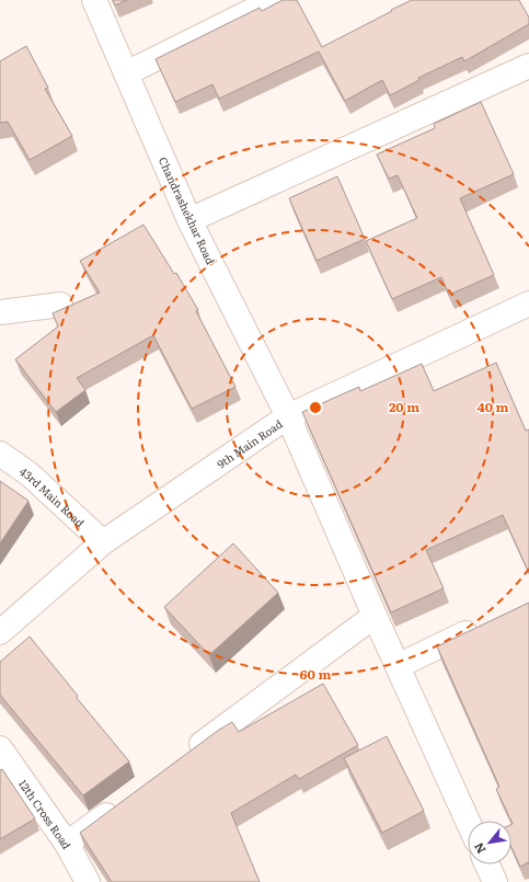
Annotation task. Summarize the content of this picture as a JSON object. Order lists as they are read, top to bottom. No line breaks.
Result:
{"streets":{"street":["Chandrashekhar Road","9th Main Road","43rd Main Road","12th Cross Road"]},"crossings":[["Chandrashekhar Road","9th Main Road"],["9th Main Road","43rd Main Road"]],"north":"bottom left","rings":["20 m","40 m","60 m"]}
